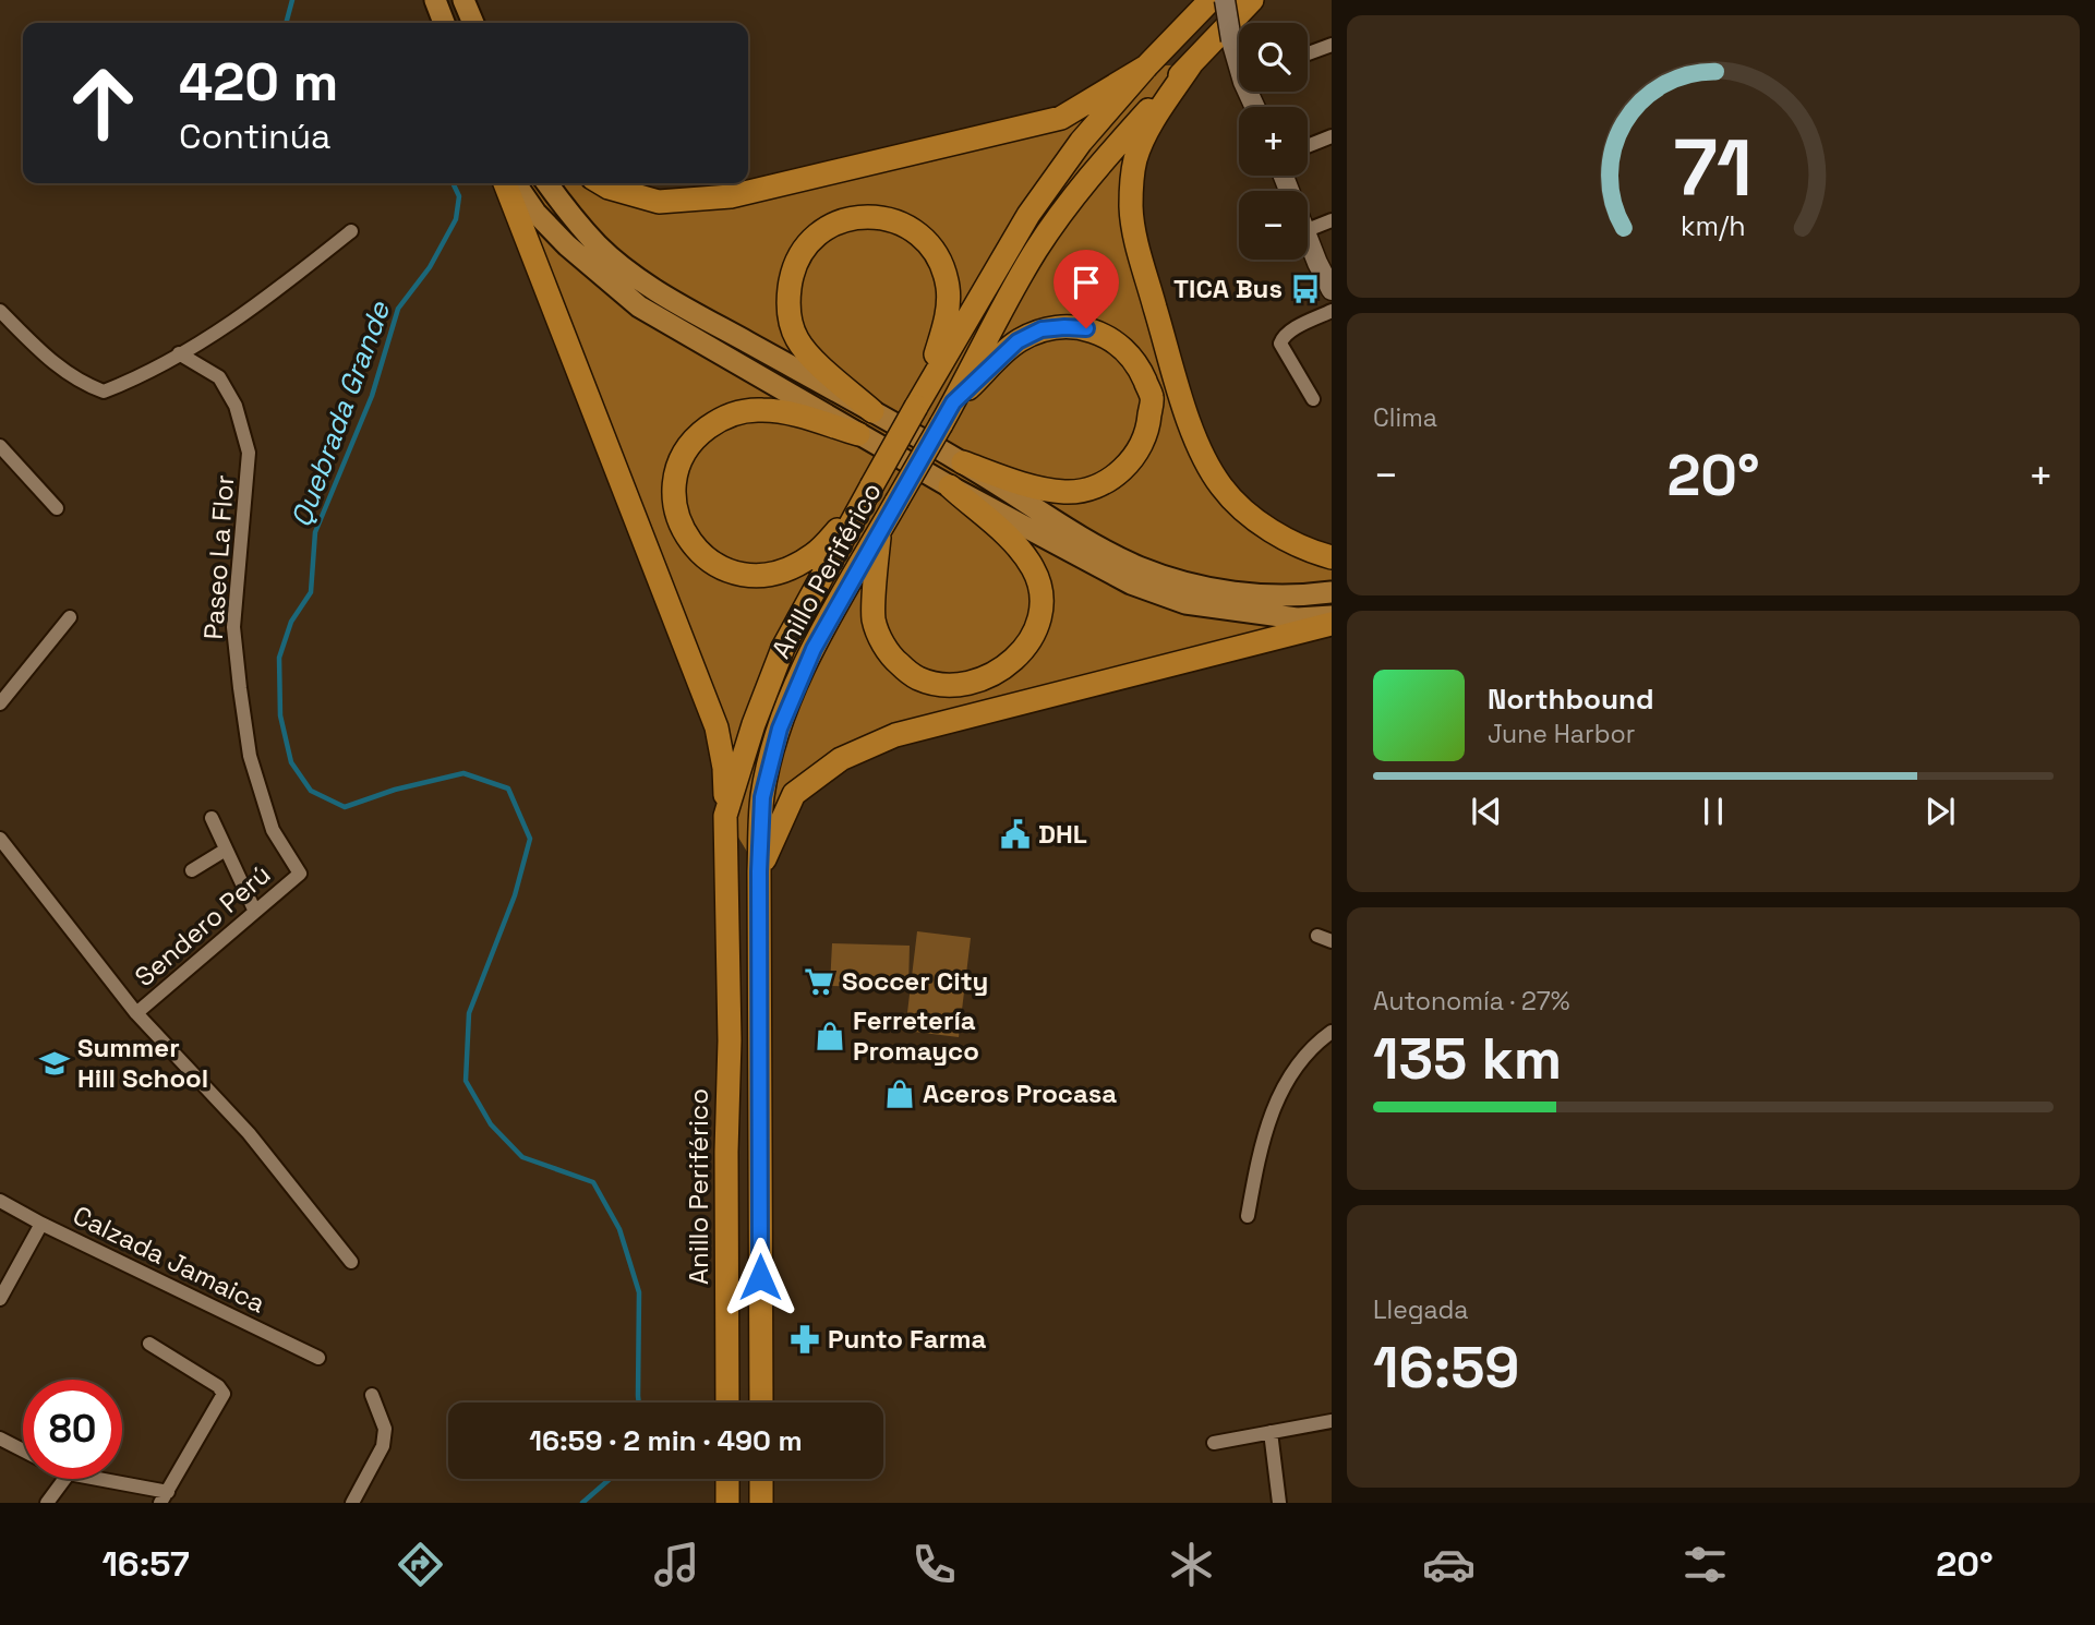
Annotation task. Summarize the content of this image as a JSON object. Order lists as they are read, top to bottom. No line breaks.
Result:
{"streets":{"highway":["Anillo Periférico"],"street":["Paseo La Flor","Sendero Perú","Calzada Jamaica"]},"crossings":[["Paseo La Flor","Sendero Perú"]],"water":["Quebrada Grande"],"places":{"bus stop":["TICA Bus"],"public building":["DHL"],"supermarket":["Soccer City"],"shop":["Ferretería Promayco","Aceros Procasa"],"school or university":["Summer Hill School"],"pharmacy":["Punto Farma"]},"page":{"map_buttons":["+","−"],"turn":["420 m","Continúa"],"tile":["Clima",["Autonomía · 27%","135 km"],["Llegada","16:59"]],"heat":["−","20°","+"],"song":["Northbound","June Harbor"],"limit":"80","trip":"16:59 · 2 min · 490 m","tabs":["16:57","20°"],"gauge":["71","km/h"]}}
